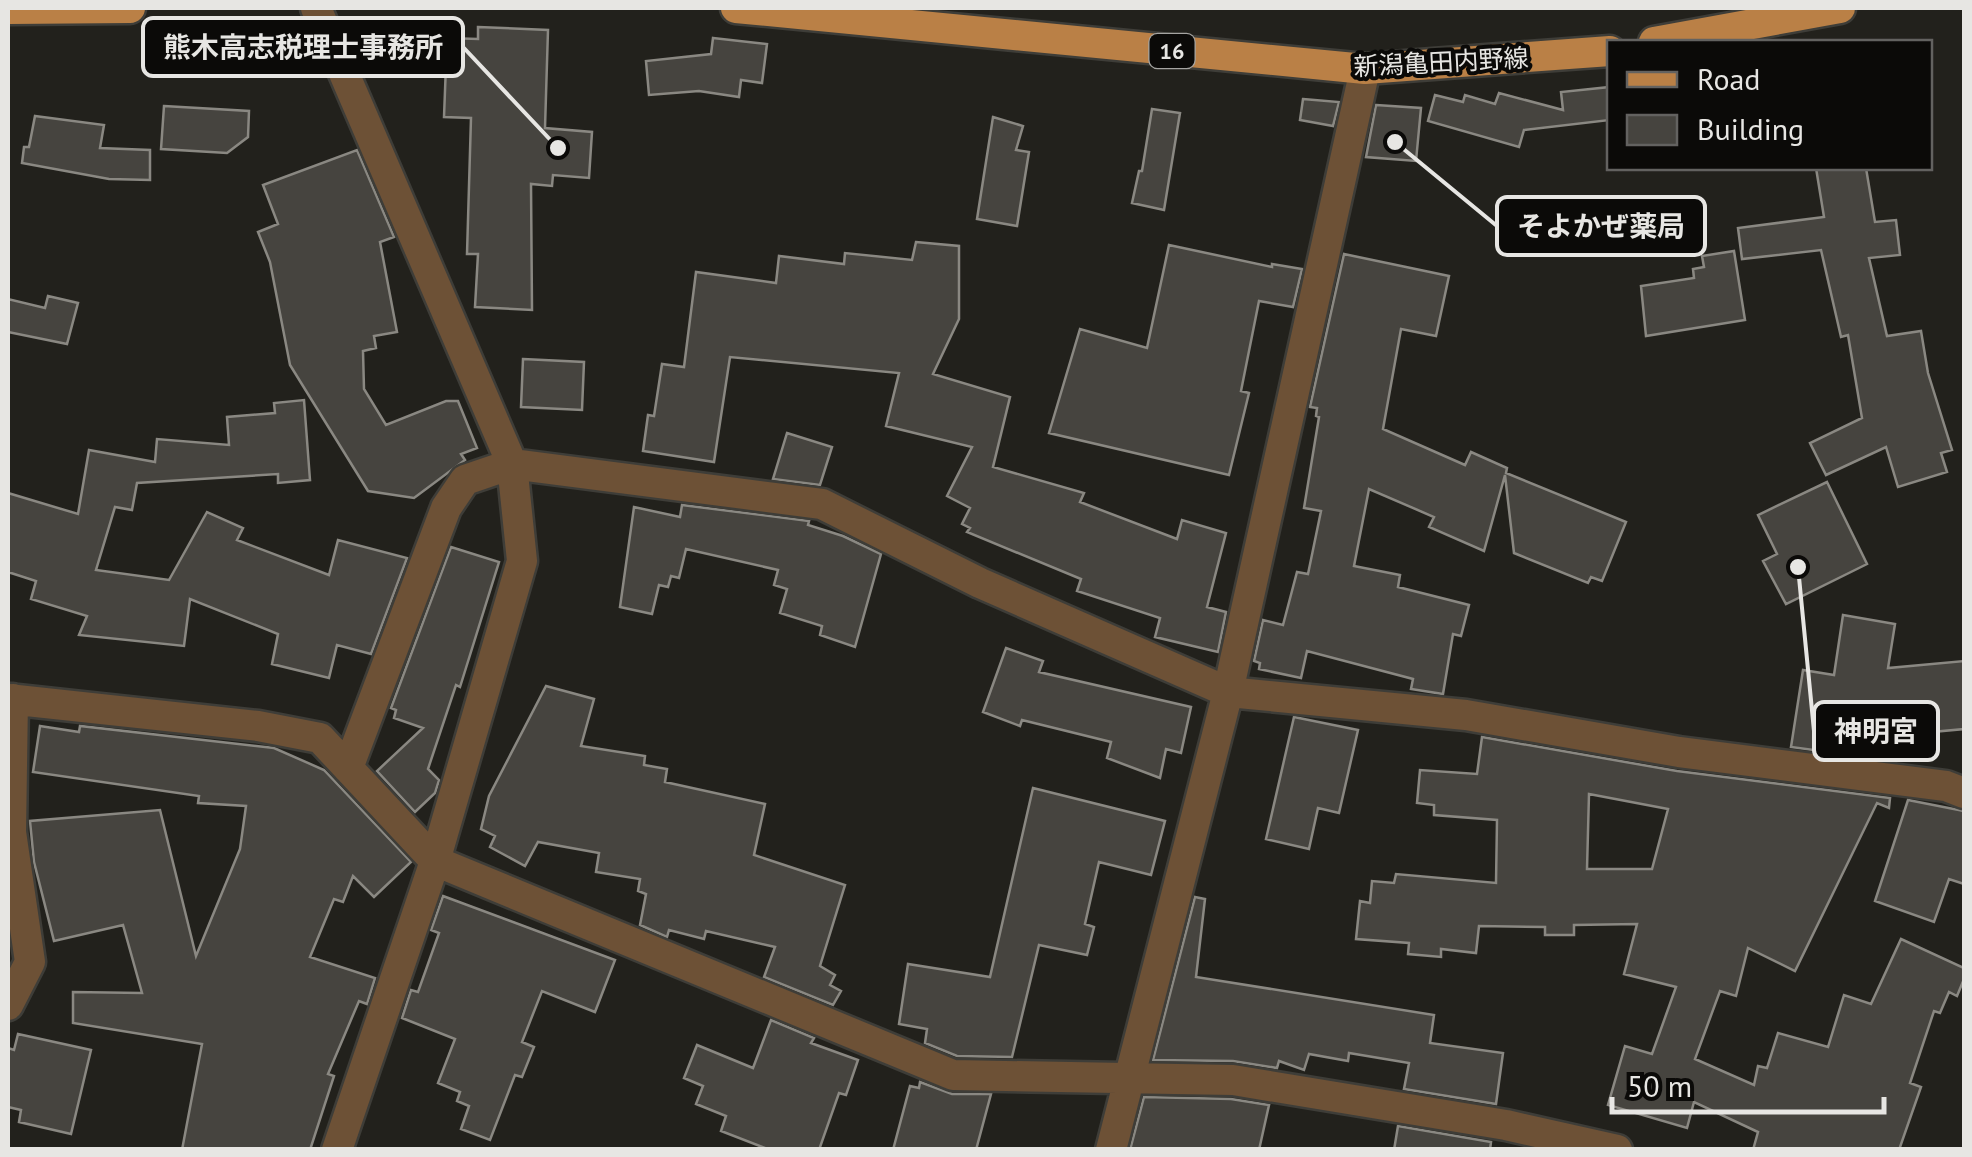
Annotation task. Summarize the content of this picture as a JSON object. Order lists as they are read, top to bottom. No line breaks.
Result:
{"streets":{"main road":["16","新潟亀田内野線"]},"places":["そよかぜ薬局","熊木高志税理士事務所","神明宮"],"legend":["Road","Building"],"scale_bar":"50 m"}
